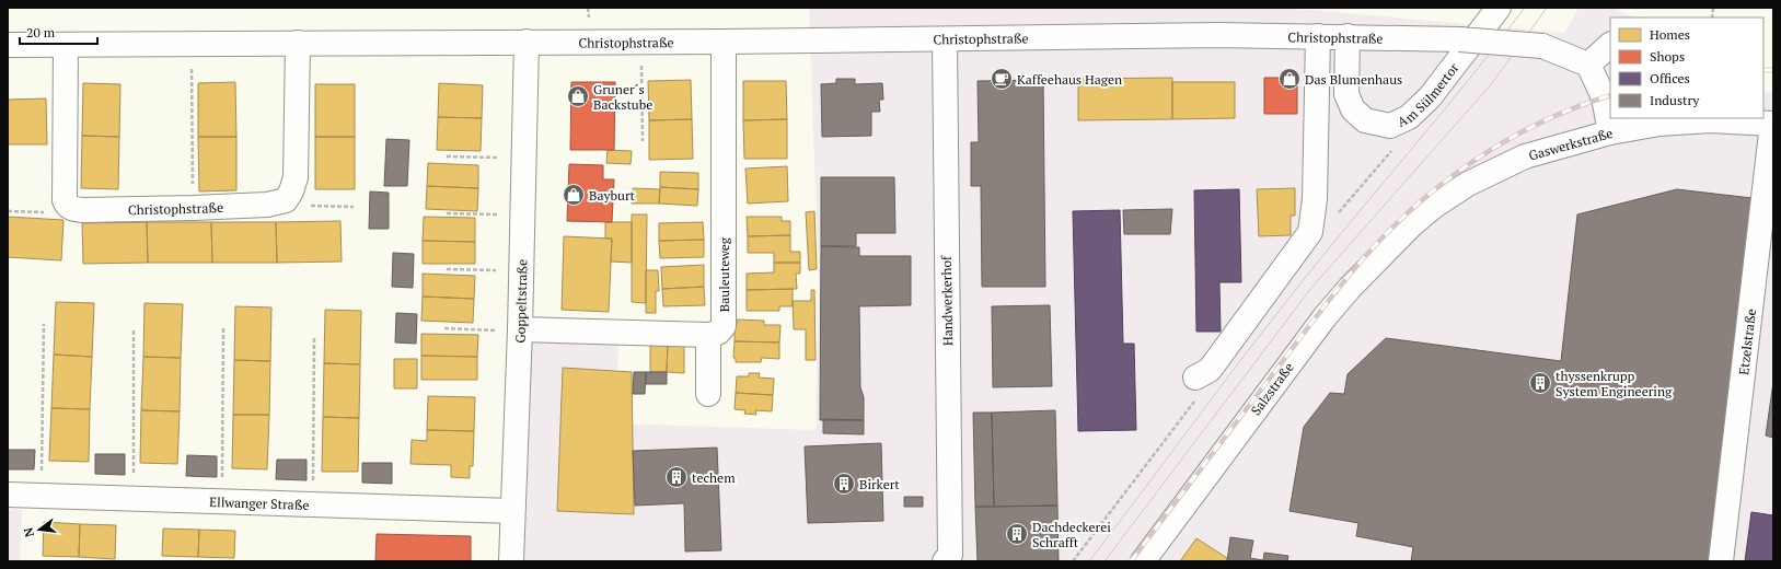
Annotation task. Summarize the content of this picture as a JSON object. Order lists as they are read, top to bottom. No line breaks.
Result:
{"streets":{"street":["Christophstraße","Am Sülmertor","Gaswerkstraße","Bauleuteweg","Goppeltstraße","Handwerkerhof","Etzelstraße","Salzstraße","Ellwanger Straße"]},"crossings":[["Christophstraße","Am Sülmertor"],["Christophstraße","Bauleuteweg"],["Christophstraße","Goppeltstraße"],["Christophstraße","Handwerkerhof"],["Gaswerkstraße","Etzelstraße"],["Gaswerkstraße","Salzstraße"],["Goppeltstraße","Ellwanger Straße"]],"places":{"cafe":["Kaffeehaus Hagen"],"shop":["Das Blumenhaus","Gruner´s Backstube","Bayburt"],"building":["thyssenkrupp System Engineering","techem","Birkert","Dachdeckerei Schrafft"]},"legend":["Homes","Shops","Offices","Industry"],"scale_bar":"20 m","north":"left"}
